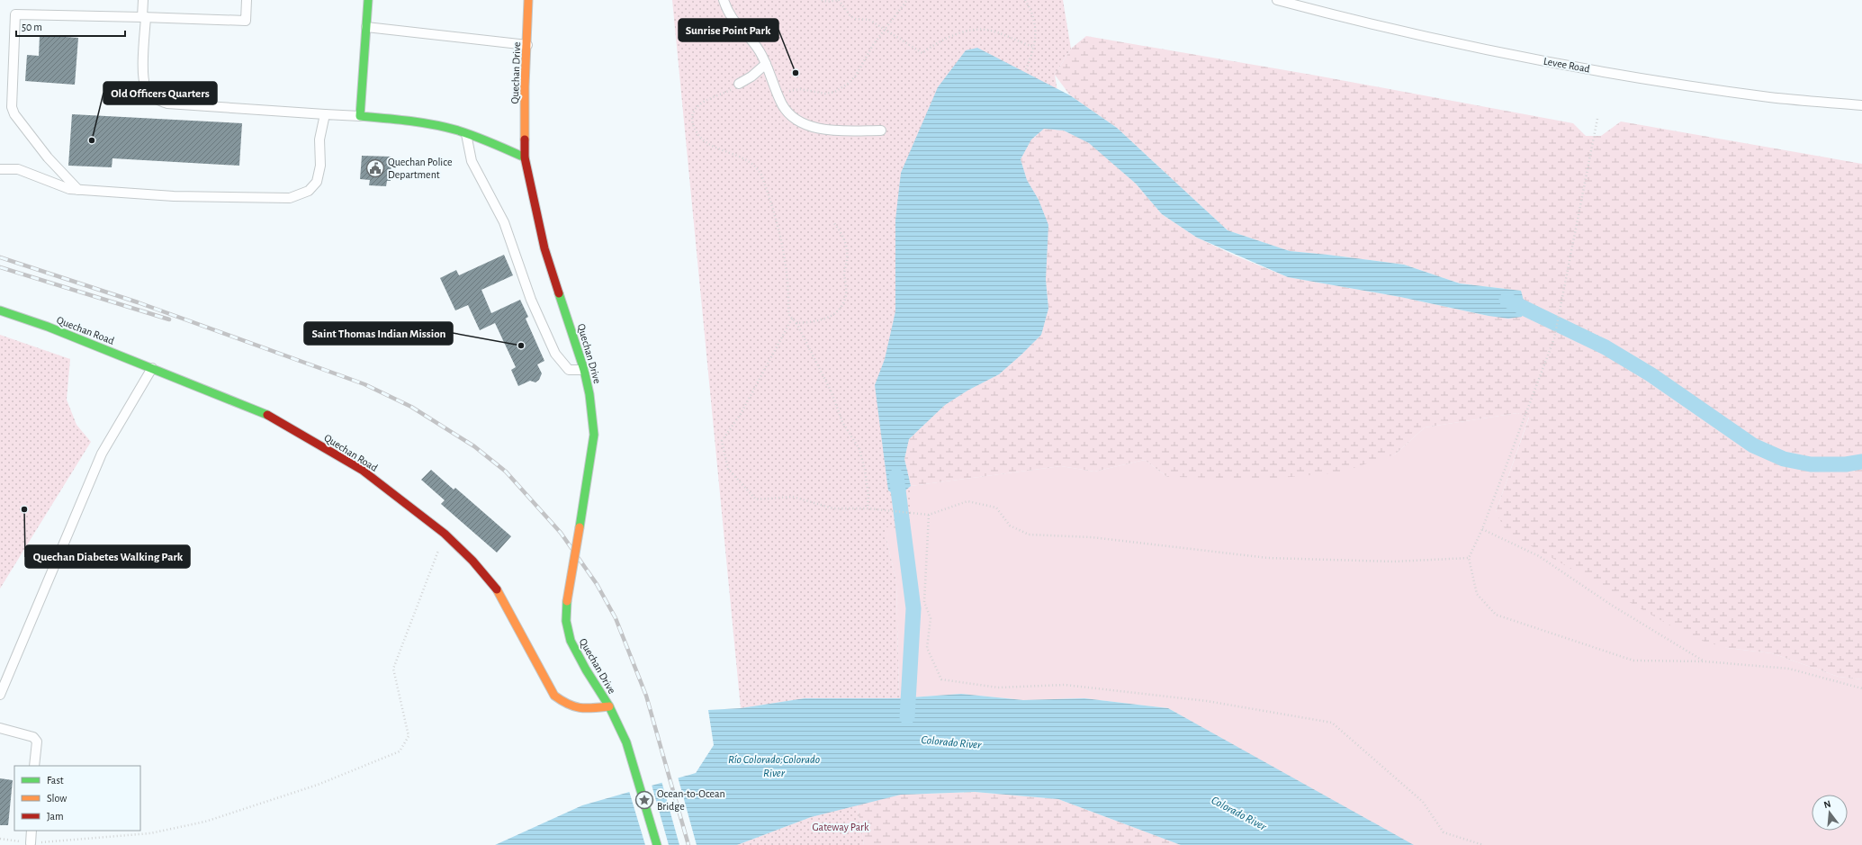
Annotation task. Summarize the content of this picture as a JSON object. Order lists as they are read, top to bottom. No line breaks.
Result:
{"streets":{"street":["Quechan Drive","Quechan Road"],"lane":["Levee Road"]},"crossings":[["Quechan Drive","Quechan Road"]],"water":["Colorado River","Río Colorado;Colorado River"],"parks":["Gateway Park"],"places":{"other":["Sunrise Point Park","Old Officers Quarters","Saint Thomas Indian Mission","Quechan Diabetes Walking Park"],"public building":["Quechan Police Department"],"place":["Ocean-to-Ocean Bridge"]},"legend":["Fast","Slow","Jam"],"scale_bar":"50 m","north":"top"}
